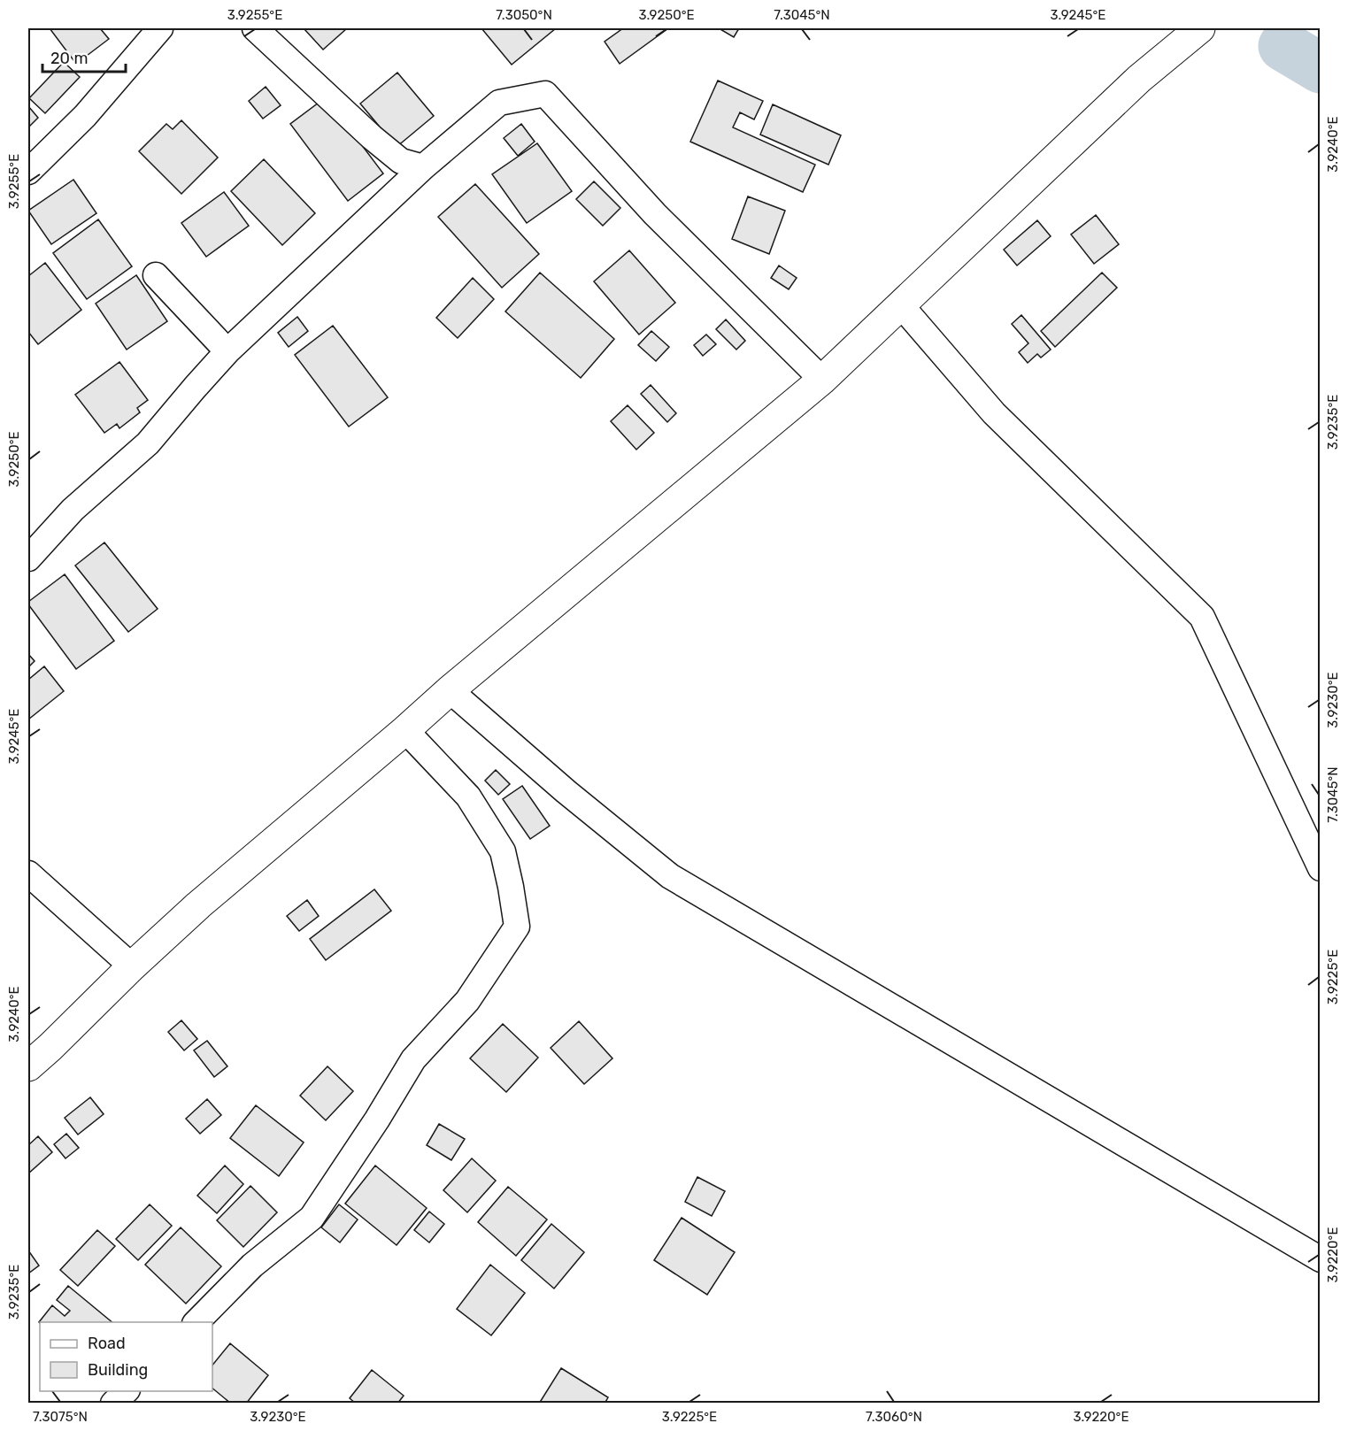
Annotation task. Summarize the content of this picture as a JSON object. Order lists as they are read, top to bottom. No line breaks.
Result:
{"legend":["Road","Building"],"scale_bar":"20 m","coordinates":["3.9255°E","7.3050°N","3.9250°E","7.3045°N","3.9245°E","3.9240°E","3.9235°E","3.9230°E","3.9225°E","3.9220°E","7.3075°N","7.3060°N"]}
